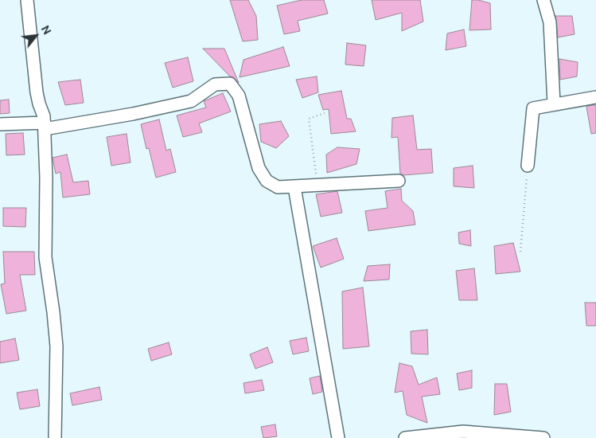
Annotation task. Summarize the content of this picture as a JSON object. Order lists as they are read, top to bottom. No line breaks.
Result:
{"north":"top right"}
